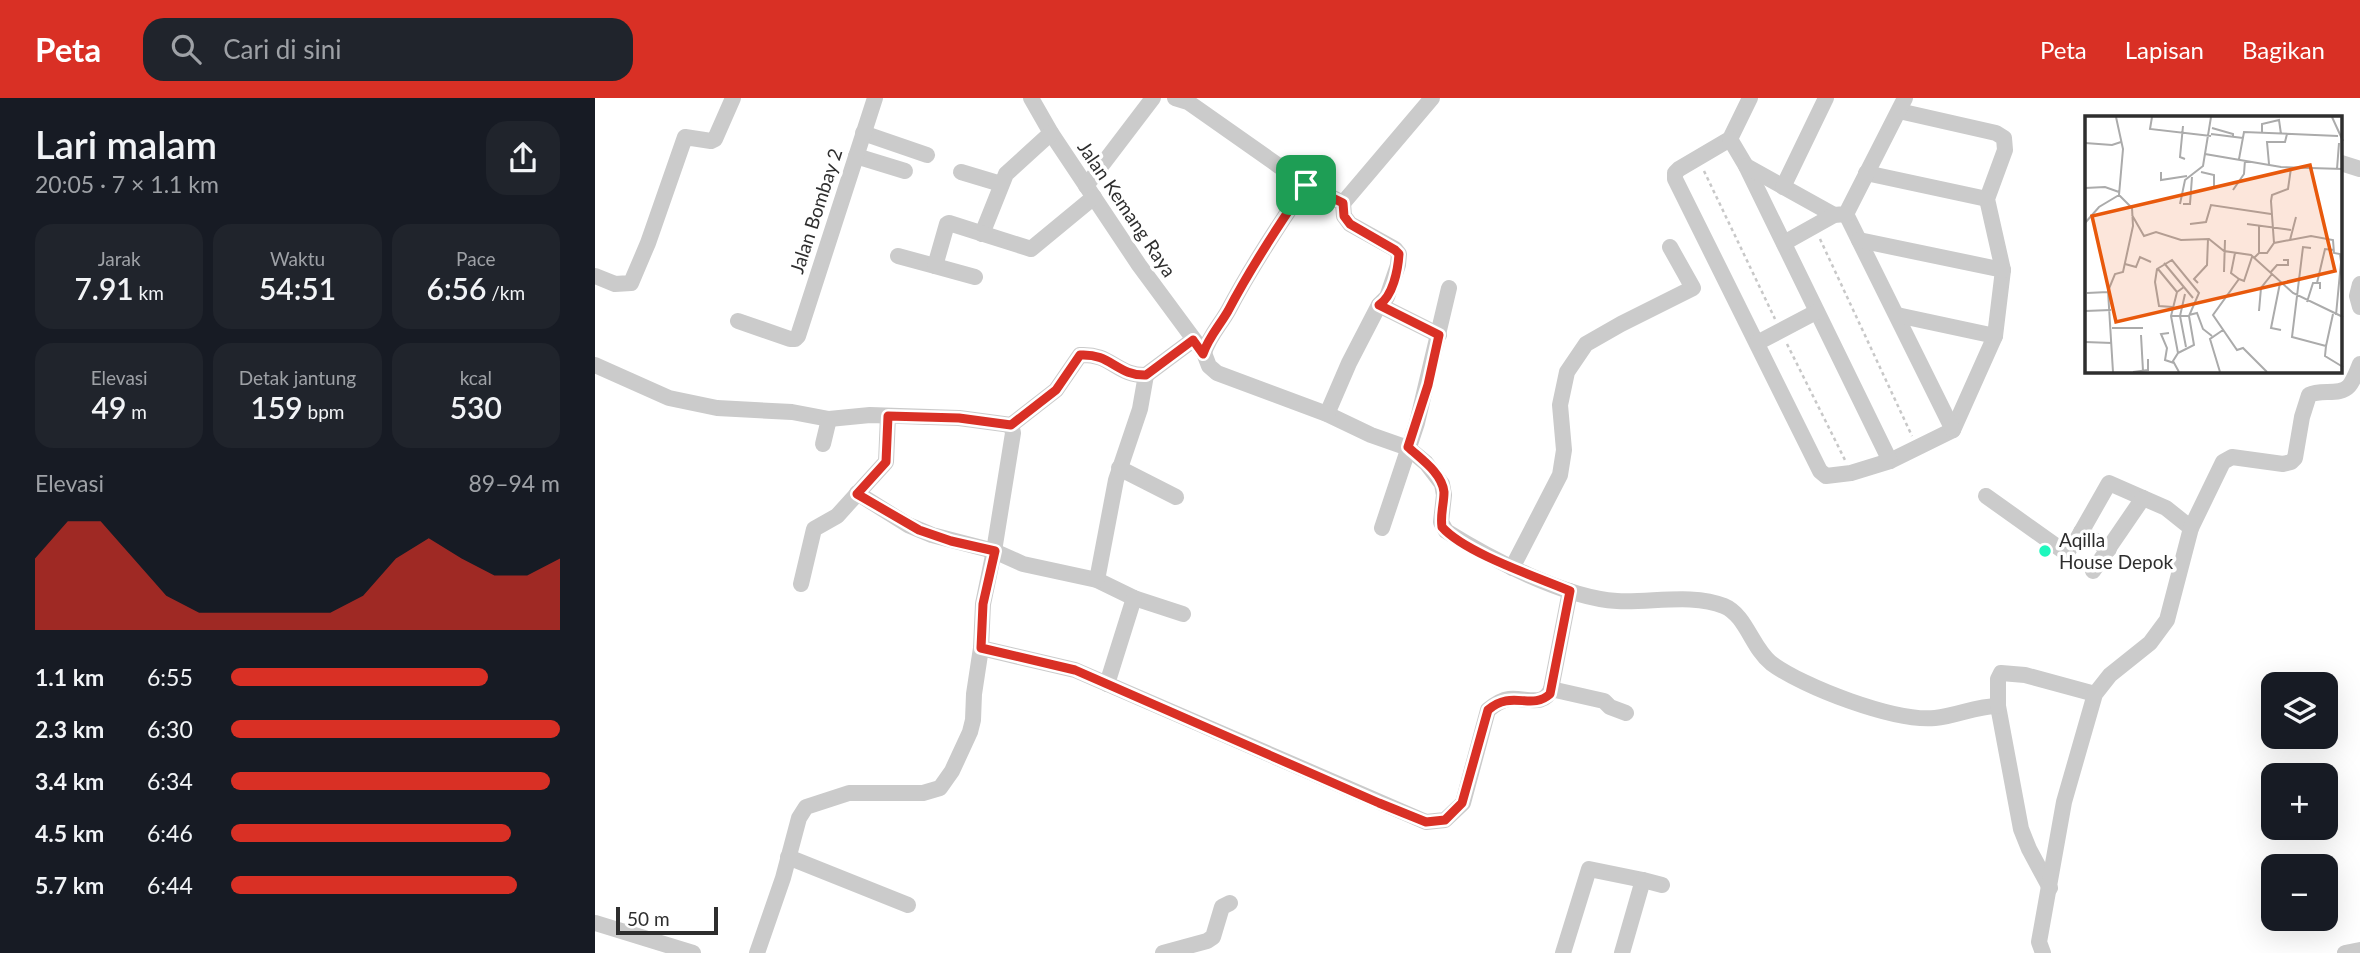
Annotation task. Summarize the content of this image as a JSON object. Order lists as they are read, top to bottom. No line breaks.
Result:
{"streets":{"street":["Jalan Kemang Raya","Jalan Bombay 2"]},"places":["Aqilla House Depok"],"scale_bar":"50 m","page":{"header":"Peta","search":"Cari di sini","nav":["Peta","Lapisan","Bagikan"],"heading":["Lari malam","20:05 · 7 × 1.1 km"],"stats":[["Jarak","7.91 km"],["Waktu","54:51"],["Pace","6:56 /km"],["Elevasi","49 m"],["Detak jantung","159 bpm"],["kcal","530"]],"chart":["Elevasi","89–94 m"],"list":[{"name":"1.1 km","note":"6:55"},{"name":"2.3 km","note":"6:30"},{"name":"3.4 km","note":"6:34"},{"name":"4.5 km","note":"6:46"},{"name":"5.7 km","note":"6:44"}],"map_buttons":["+","−"],"scale":"50 m"}}
